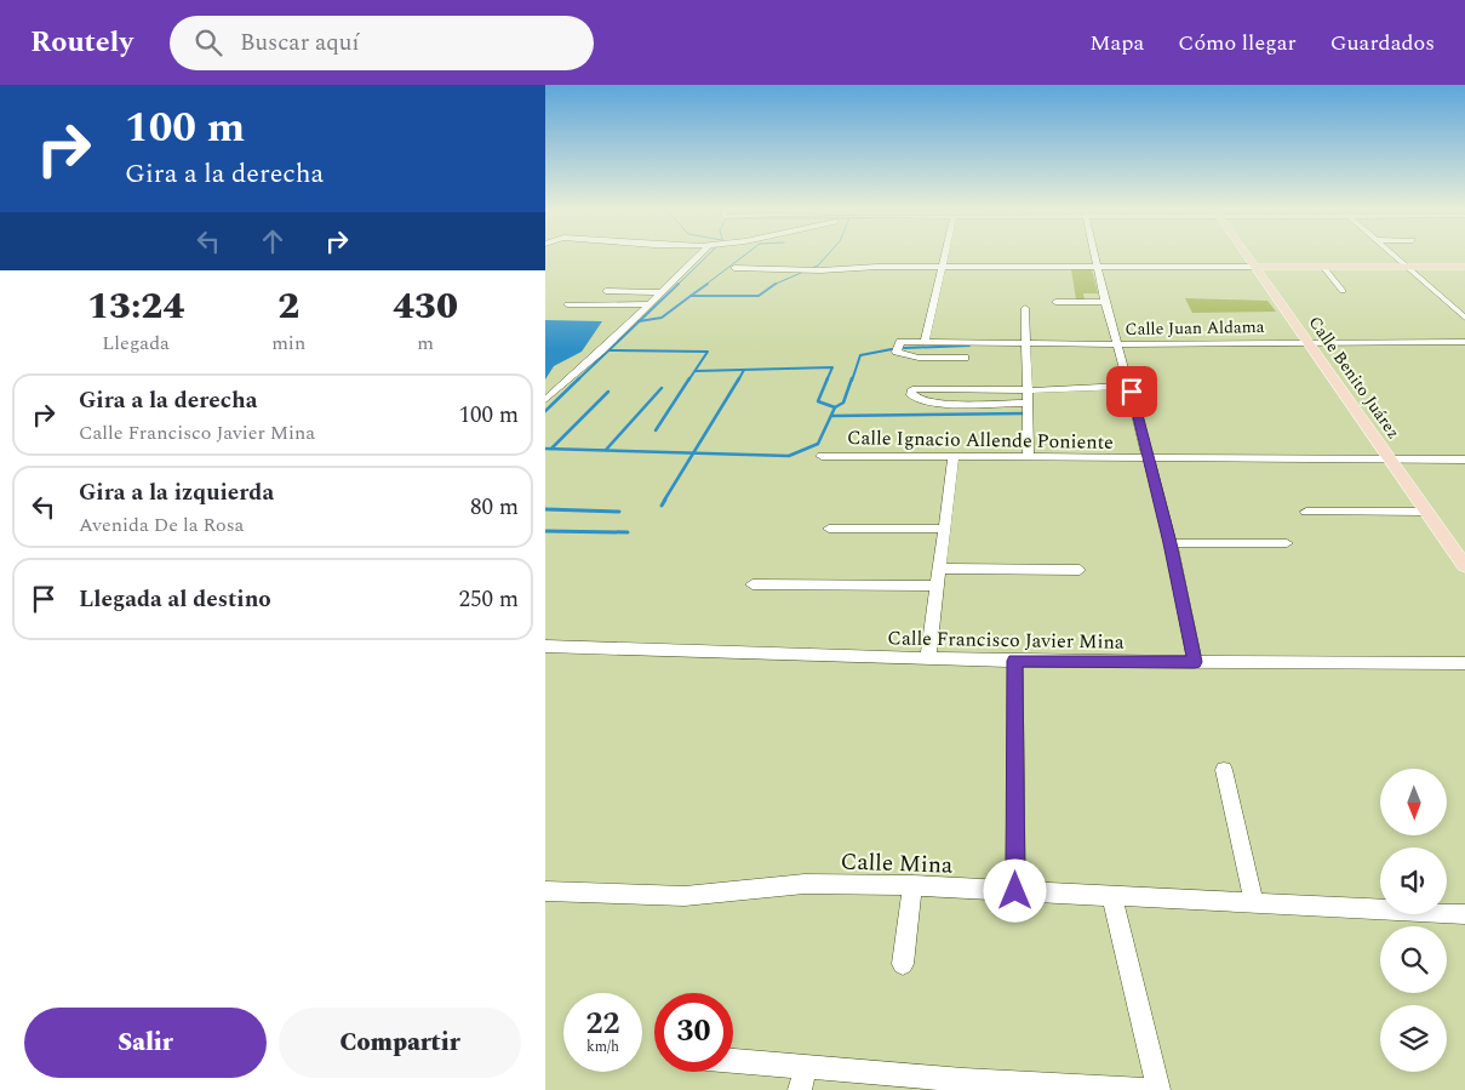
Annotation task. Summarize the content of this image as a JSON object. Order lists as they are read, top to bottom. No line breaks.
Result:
{"streets":{"main road":["Calle Benito Juárez"],"street":["Calle Juan Aldama","Calle Ignacio Allende Poniente","Calle Francisco Javier Mina","Calle Mina"]},"crossings":[["Calle Juan Aldama","Calle Benito Juárez"],["Calle Benito Juárez","Calle Ignacio Allende Poniente"]],"north":"bottom","page":{"header":"Routely","search":"Buscar aquí","nav":["Mapa","Cómo llegar","Guardados"],"turn":["100 m","Gira a la derecha"],"eta":["13:24","Llegada","2","min","430","m"],"list":[{"name":"Gira a la derecha","note":"Calle Francisco Javier Mina","value":"100 m"},{"name":"Gira a la izquierda","note":"Avenida De la Rosa","value":"80 m"},{"name":"Llegada al destino","value":"250 m"}],"speed":"22 km/h","limit":"30","buttons":["Salir","Compartir"]}}
